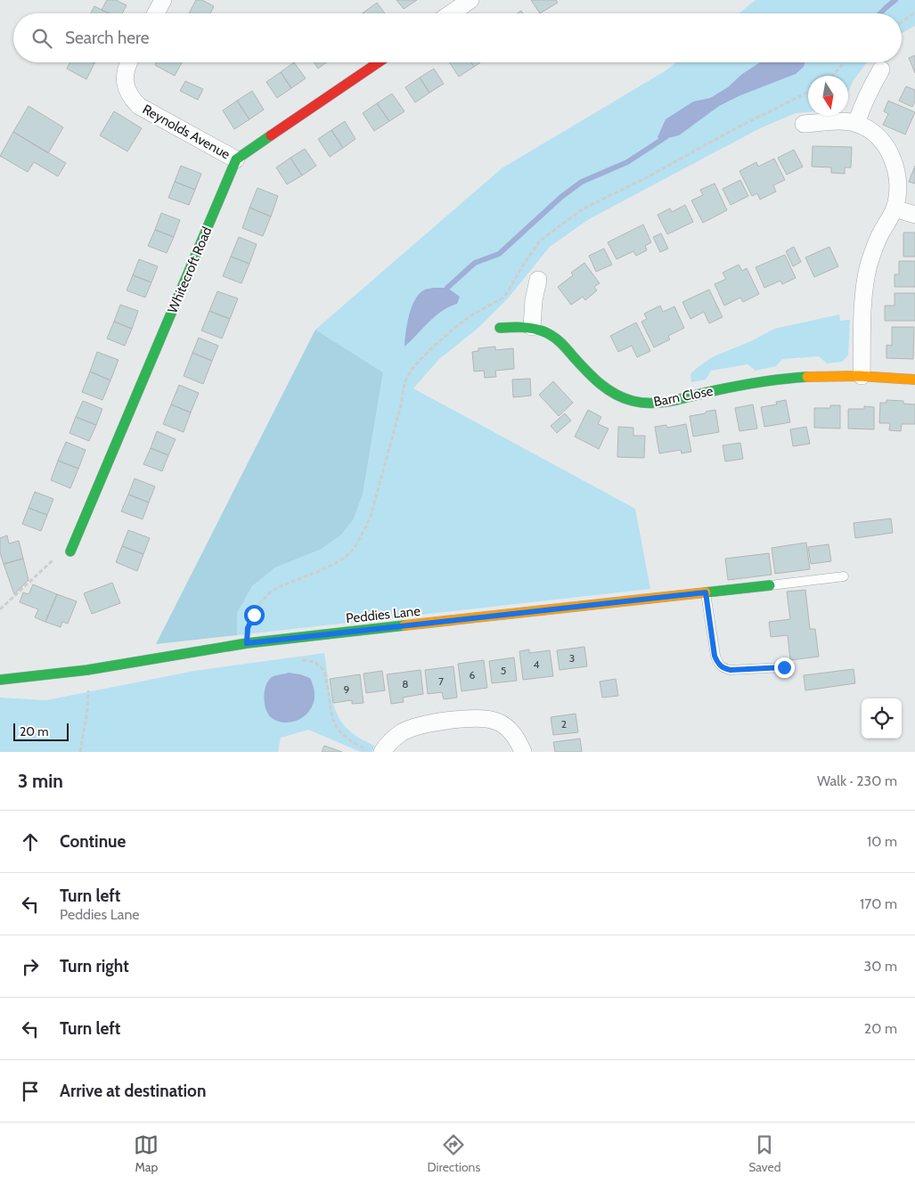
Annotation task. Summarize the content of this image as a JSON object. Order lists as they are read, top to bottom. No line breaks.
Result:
{"streets":{"street":["Reynolds Avenue","Whitecroft Road","Barn Close","Peddies Lane"]},"crossings":[["Reynolds Avenue","Whitecroft Road"]],"house_numbers":["3","4","5","6","7","8","9","2"],"scale_bar":"20 m","north":"bottom","page":{"search":"Search here","scale":"20 m","heading":["3 min","Walk · 230 m"],"list":[["Continue","10 m"],["Turn left","Peddies Lane","170 m"],["Turn right","30 m"],["Turn left","20 m"],"Arrive at destination"],"nav":["Map","Directions","Saved"]}}
